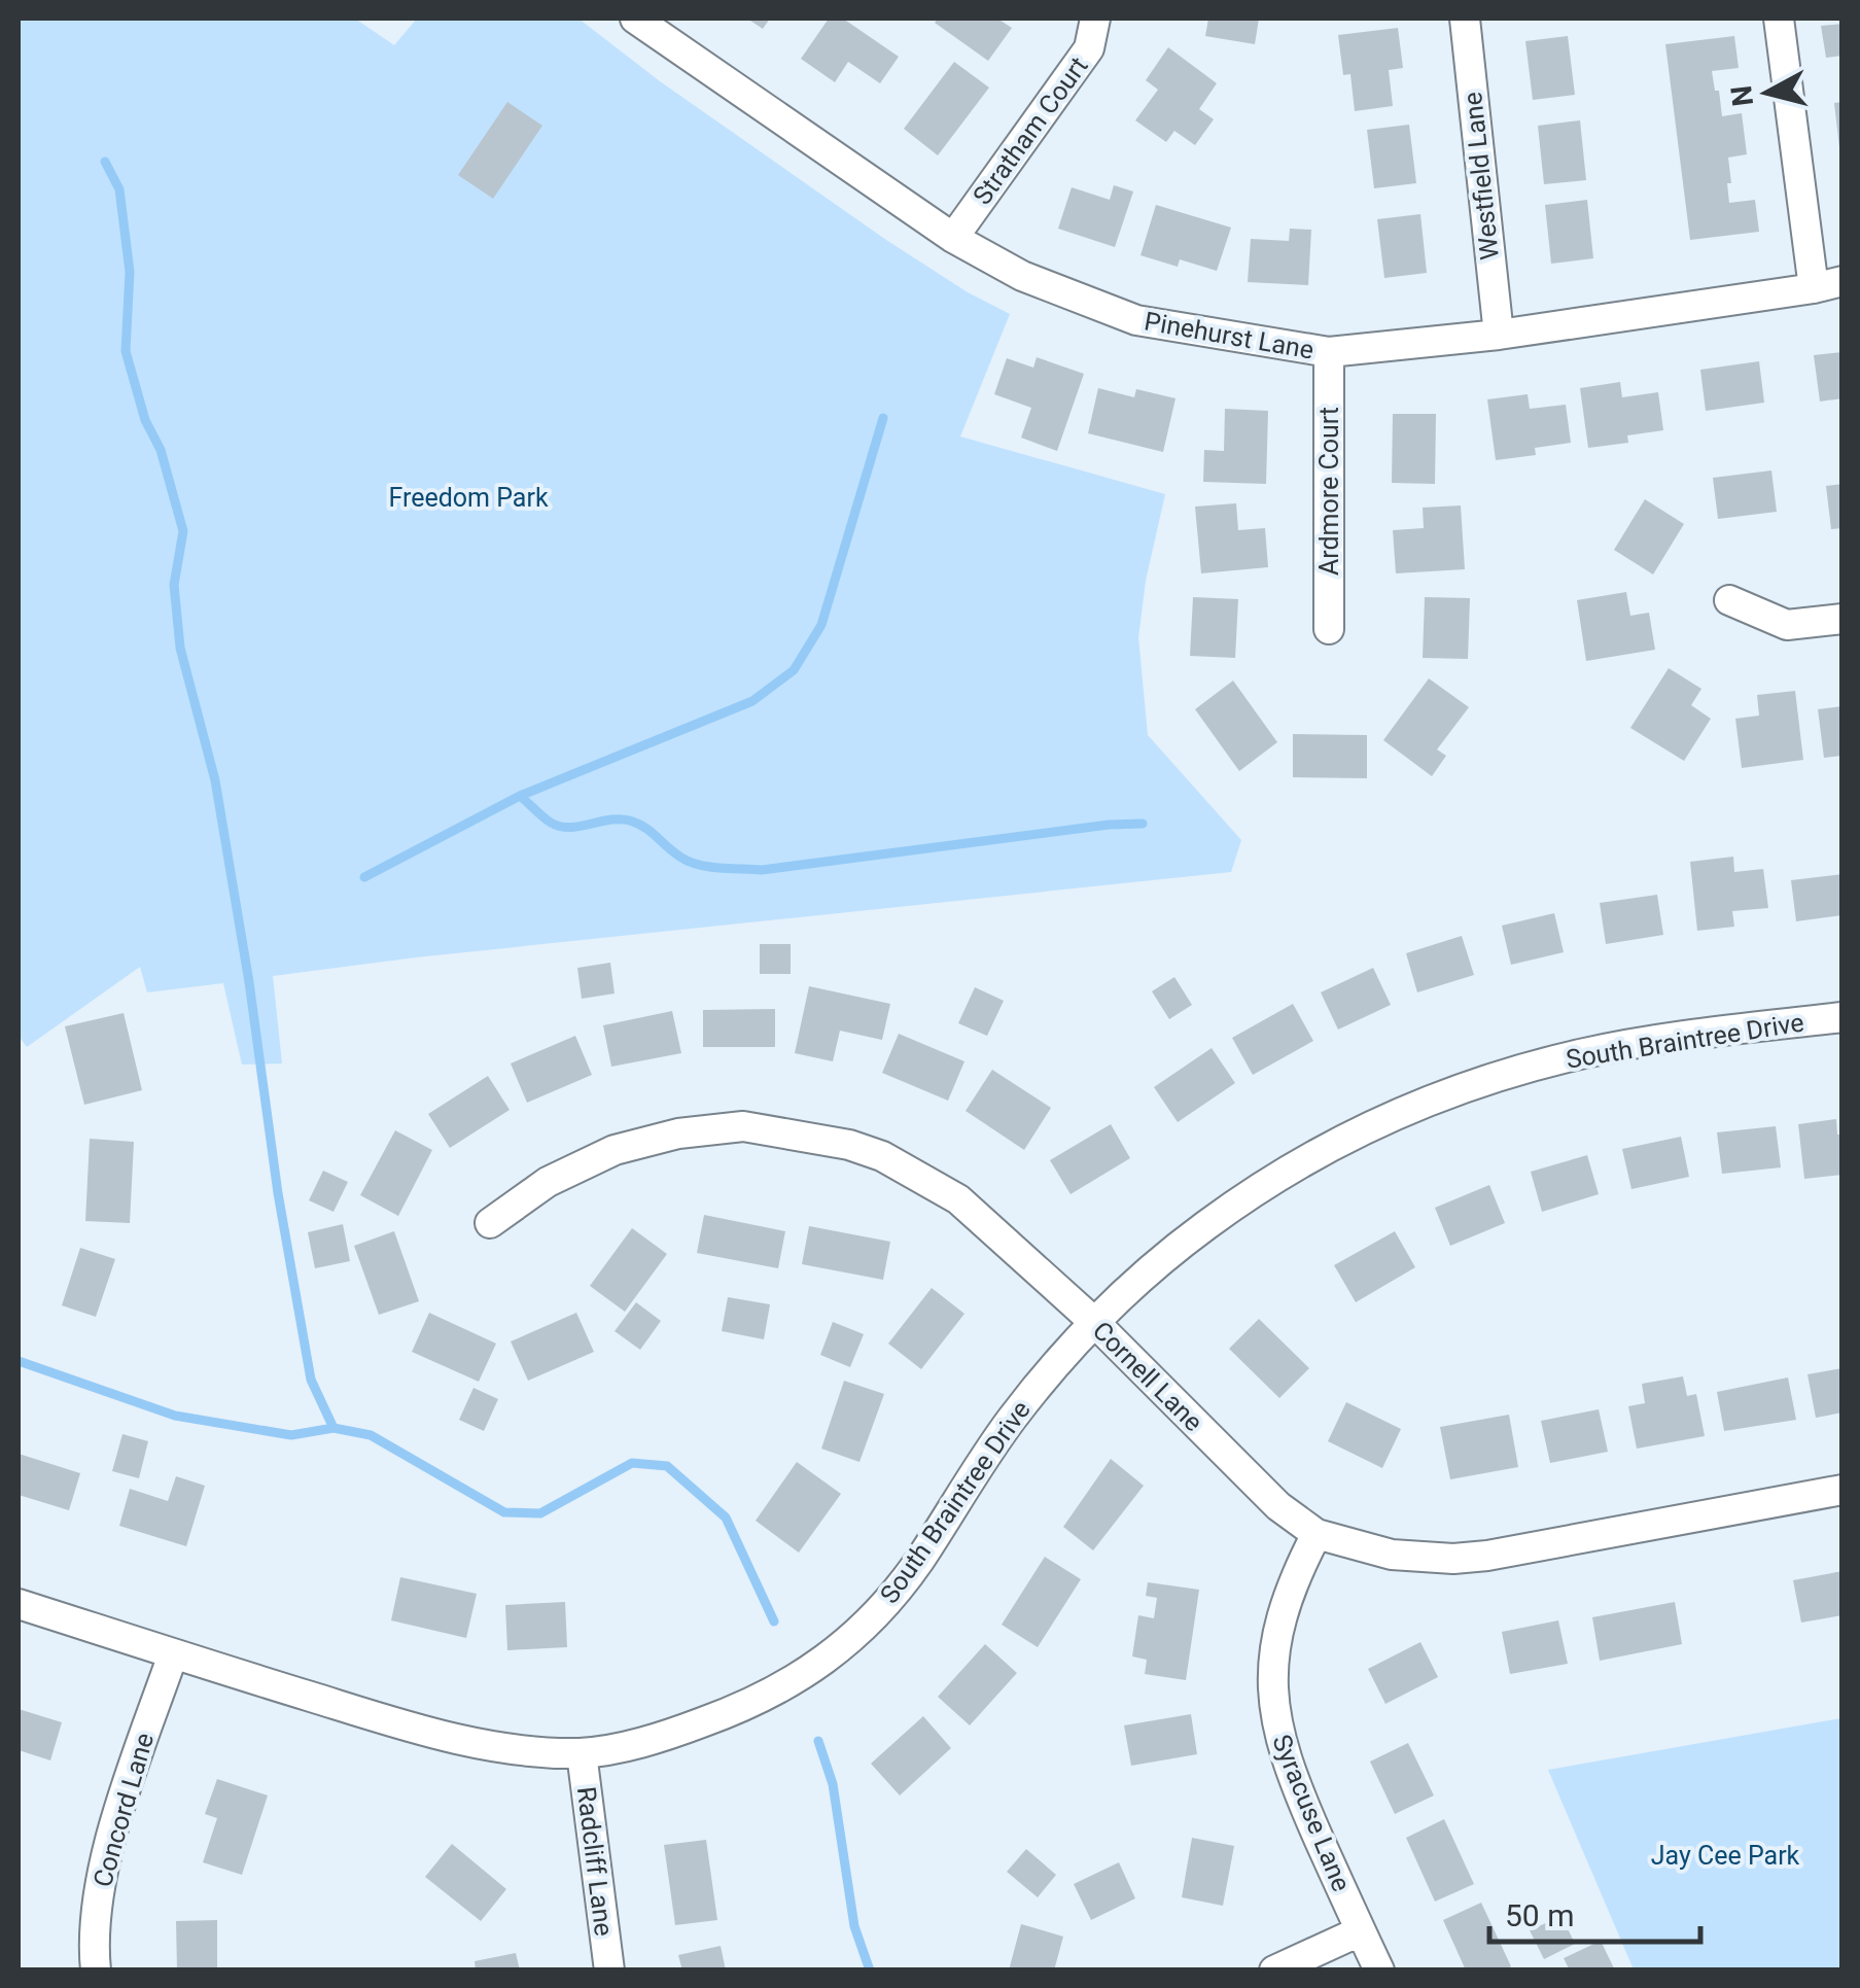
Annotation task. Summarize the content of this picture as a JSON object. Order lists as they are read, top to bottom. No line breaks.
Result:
{"streets":{"street":["Stratham Court","Westfield Lane","Pinehurst Lane","Ardmore Court","South Braintree Drive","Cornell Lane","Concord Lane","Syracuse Lane","Radcliff Lane"]},"crossings":[["Stratham Court","Pinehurst Lane"],["Westfield Lane","Pinehurst Lane"],["Pinehurst Lane","Ardmore Court"],["South Braintree Drive","Cornell Lane"],["South Braintree Drive","Concord Lane"],["South Braintree Drive","Radcliff Lane"],["Cornell Lane","Syracuse Lane"]],"parks":["Freedom Park","Jay Cee Park"],"scale_bar":"50 m","north":"left"}
